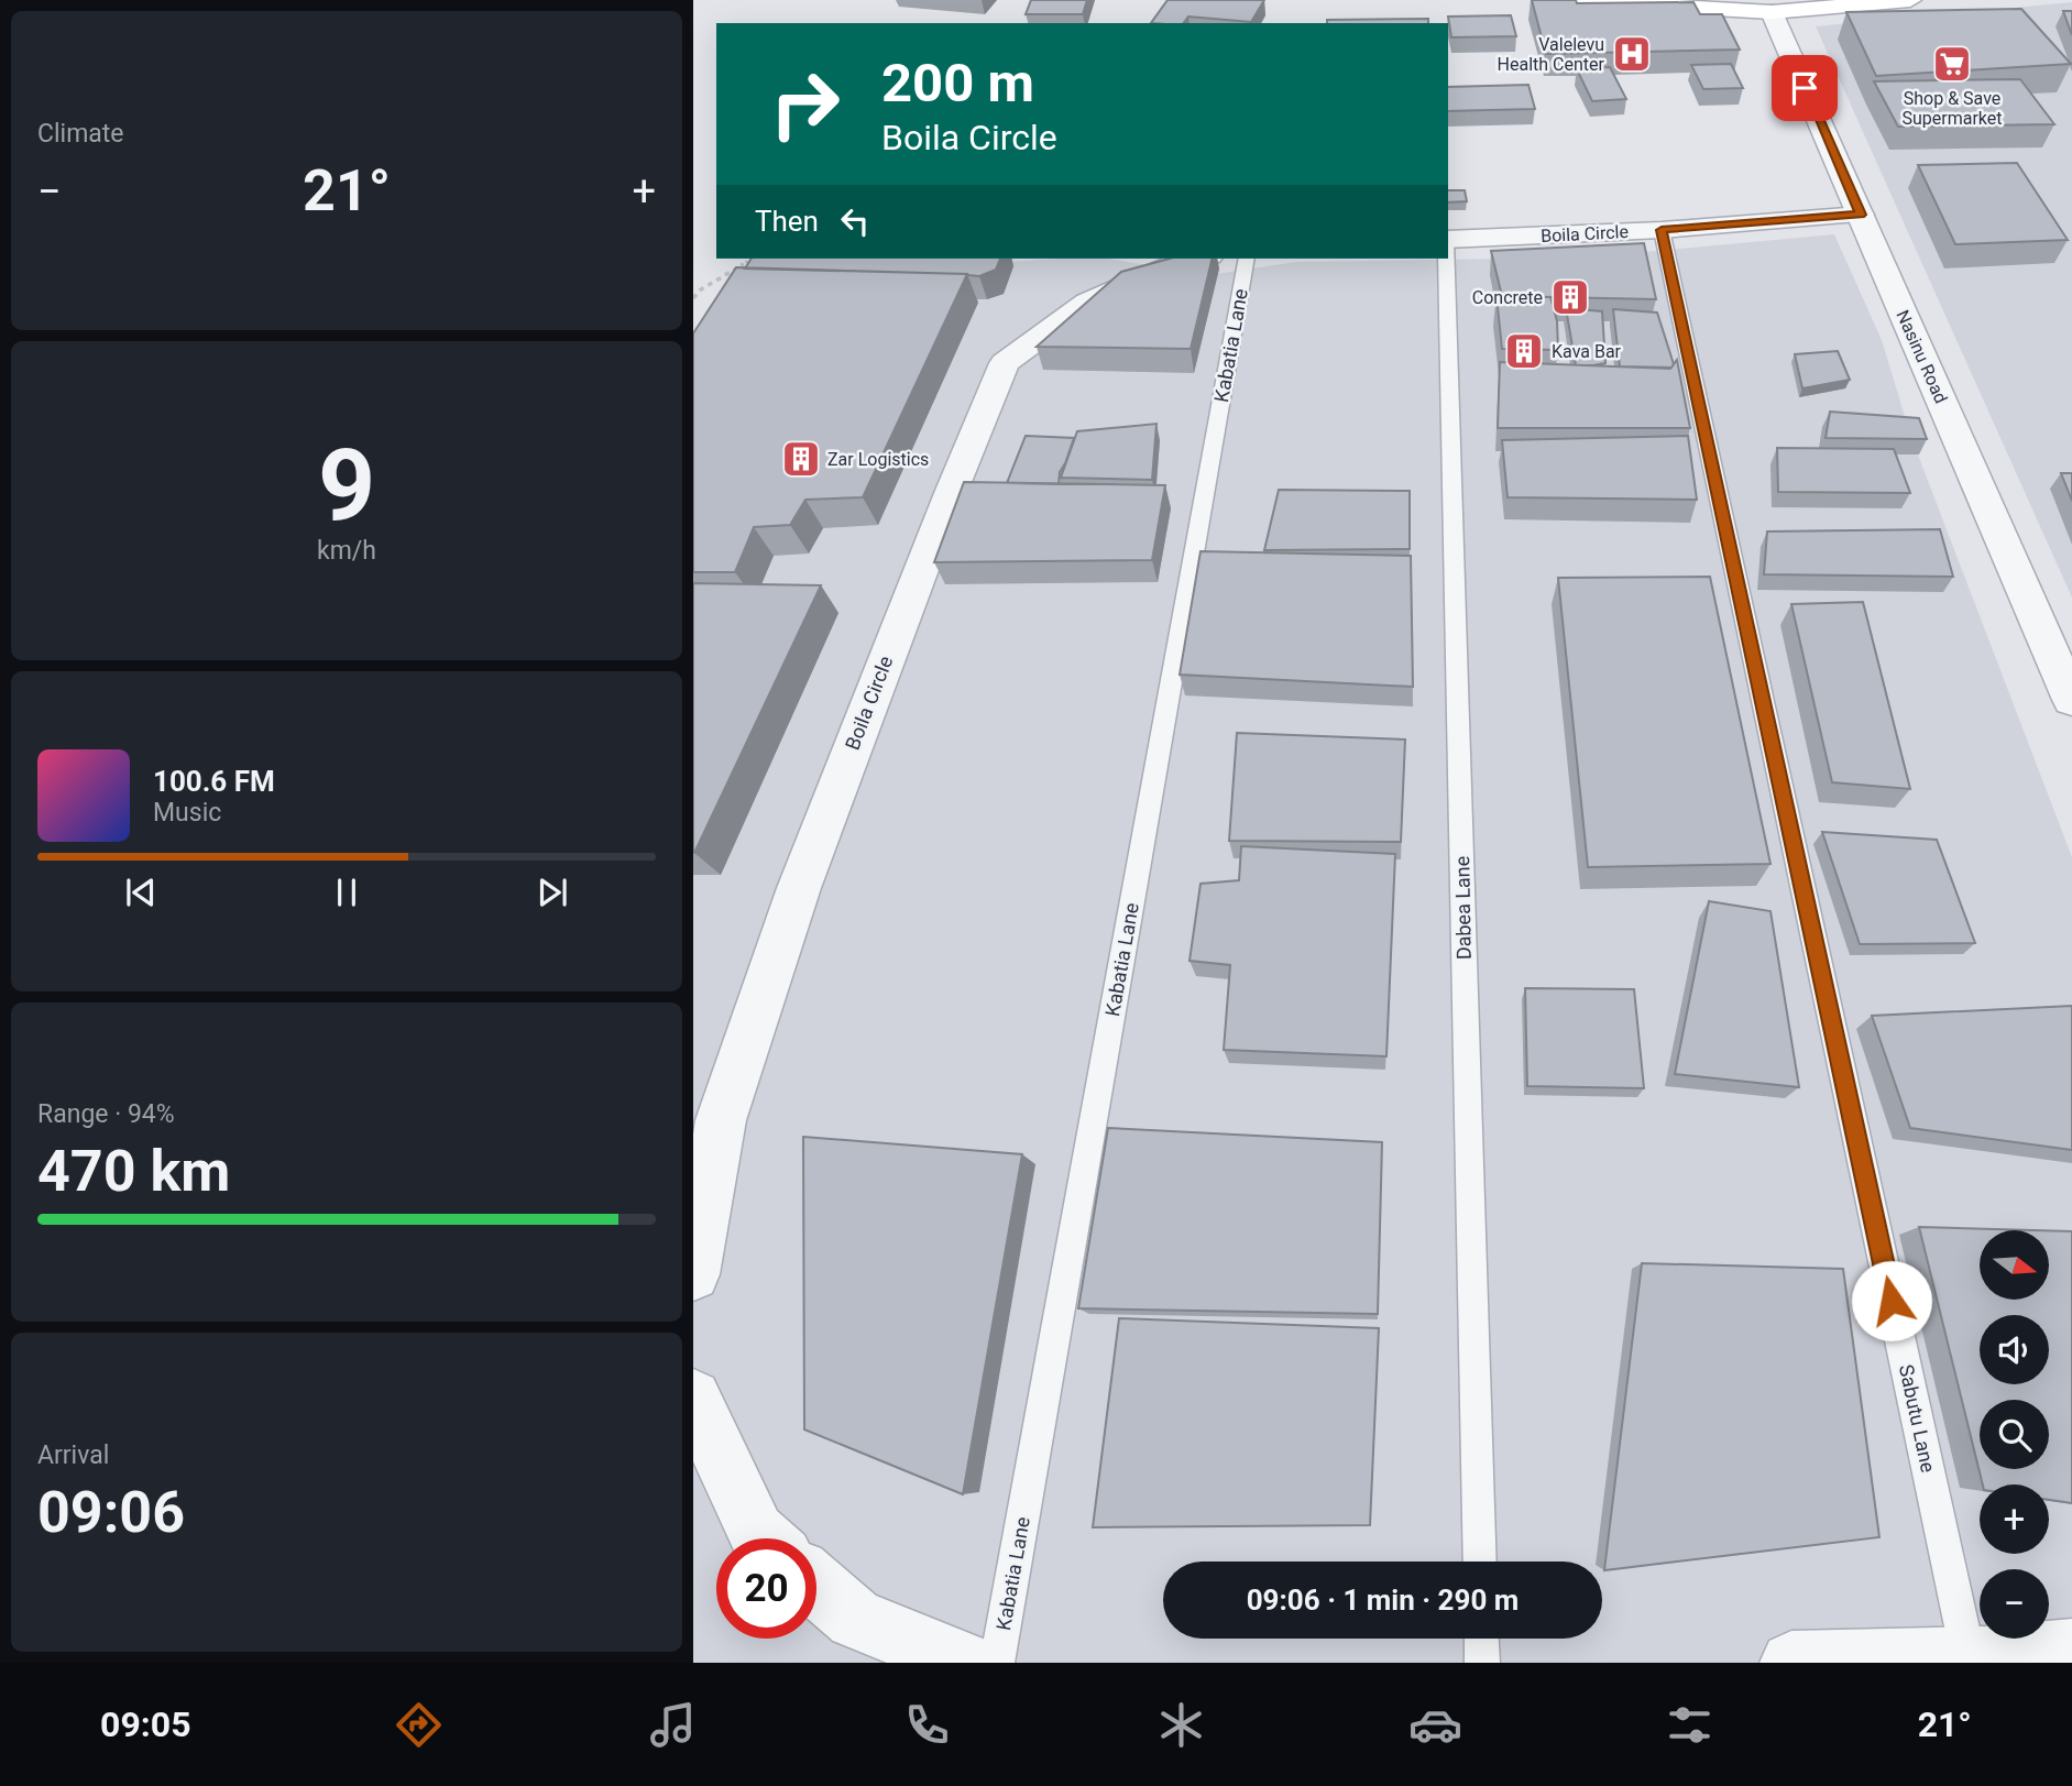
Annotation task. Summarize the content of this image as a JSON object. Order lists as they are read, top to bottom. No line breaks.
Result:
{"streets":{"street":["Boila Circle","Nasinu Road"],"lane":["Kabatia Lane","Dabea Lane","Sabutu Lane"]},"crossings":[["Boila Circle","Nasinu Road"],["Boila Circle","Sabutu Lane"]],"places":{"hospital":["Valelevu Health Center"],"supermarket":["Shop & Save Supermarket"],"building":["Concrete","Kava Bar","Zar Logistics"]},"north":"right","page":{"tile":["Climate",["9","km/h"],["Range · 94%","470 km"],["Arrival","09:06"]],"turn":["200 m","Boila Circle"],"heat":["−","21°","+"],"then":"Then","song":["100.6 FM","Music"],"map_buttons":["+","−"],"limit":"20","trip":"09:06 · 1 min · 290 m","tabs":["09:05","21°"]}}
